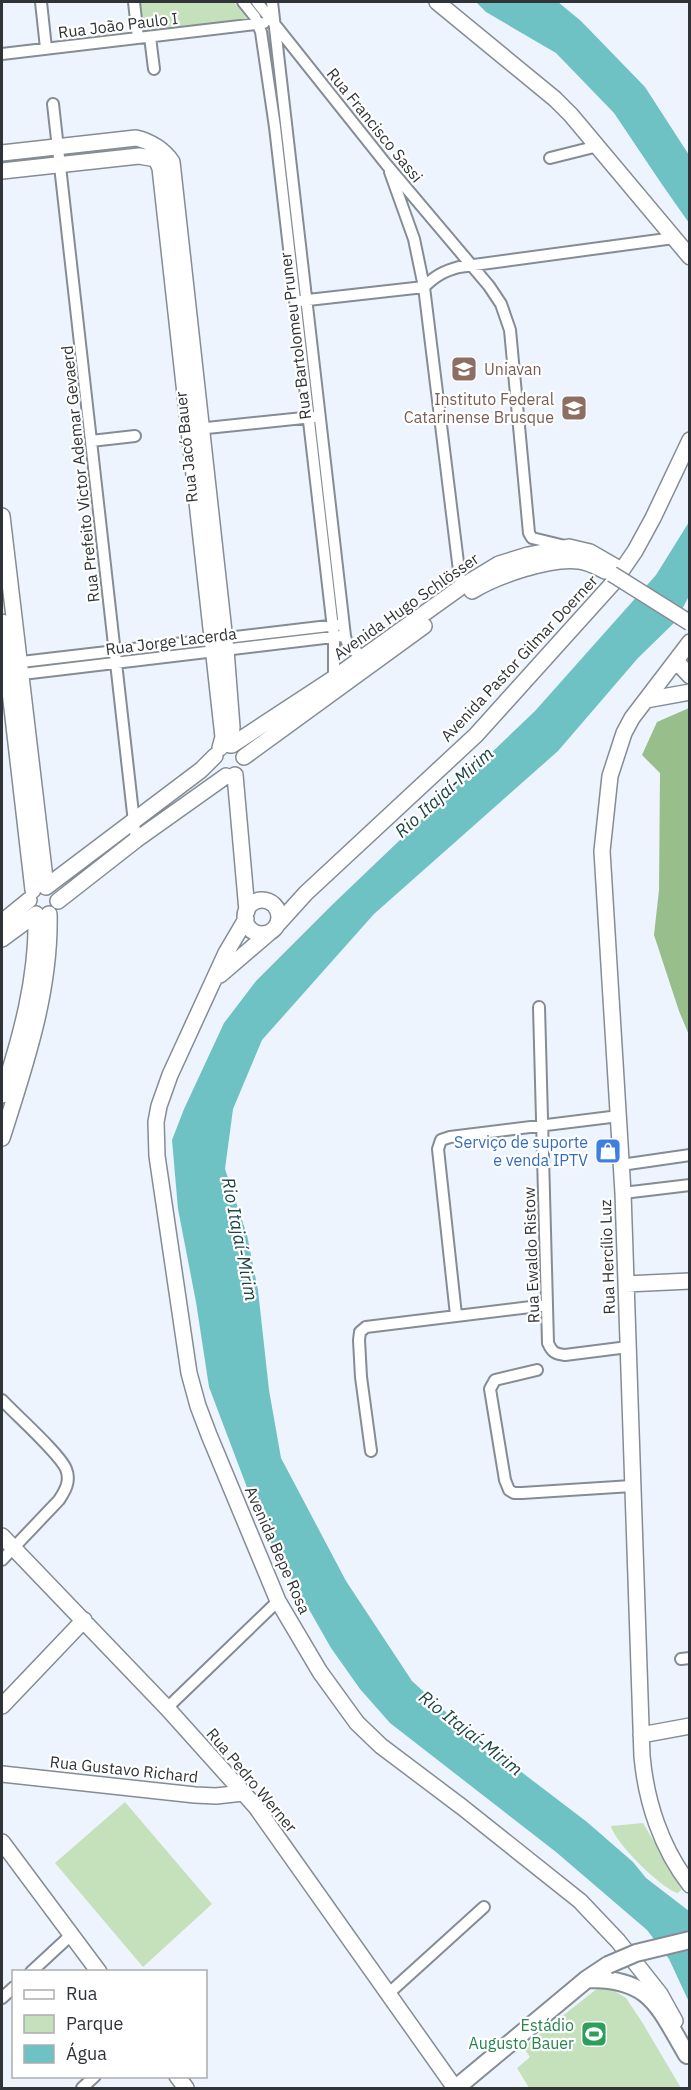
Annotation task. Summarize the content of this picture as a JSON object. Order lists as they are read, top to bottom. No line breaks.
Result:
{"streets":{"main road":["Rua Jacó Bauer","Avenida Hugo Schlösser","Avenida Pastor Gilmar Doerner","Rua Hercílio Luz","Avenida Bepe Rosa","Rua Gustavo Richard","Rua Pedro Werner"],"street":["Rua João Paulo I","Rua Francisco Sassi","Rua Bartolomeu Pruner","Rua Prefeito Victor Ademar Gevaerd","Rua Jorge Lacerda","Rua Ewaldo Ristow"]},"crossings":[["Rua João Paulo I","Rua Francisco Sassi"],["Rua João Paulo I","Rua Bartolomeu Pruner"],["Rua Francisco Sassi","Rua Bartolomeu Pruner"],["Rua Francisco Sassi","Avenida Hugo Schlösser"],["Rua Bartolomeu Pruner","Avenida Hugo Schlösser"],["Rua Bartolomeu Pruner","Rua Jorge Lacerda"],["Rua Jacó Bauer","Avenida Hugo Schlösser"],["Rua Jacó Bauer","Rua Jorge Lacerda"],["Rua Prefeito Victor Ademar Gevaerd","Avenida Hugo Schlösser"],["Rua Prefeito Victor Ademar Gevaerd","Rua Jorge Lacerda"],["Avenida Pastor Gilmar Doerner","Avenida Bepe Rosa"],["Rua Ewaldo Ristow","Rua Hercílio Luz"],["Rua Gustavo Richard","Rua Pedro Werner"]],"water":["Rio Itajaí-Mirim"],"places":{"school or university":["Uniavan","Instituto Federal Catarinense Brusque"],"shop":["Serviço de suporte e venda IPTV"],"sports":["Estádio Augusto Bauer"]},"legend":["Rua","Parque","Água"]}
